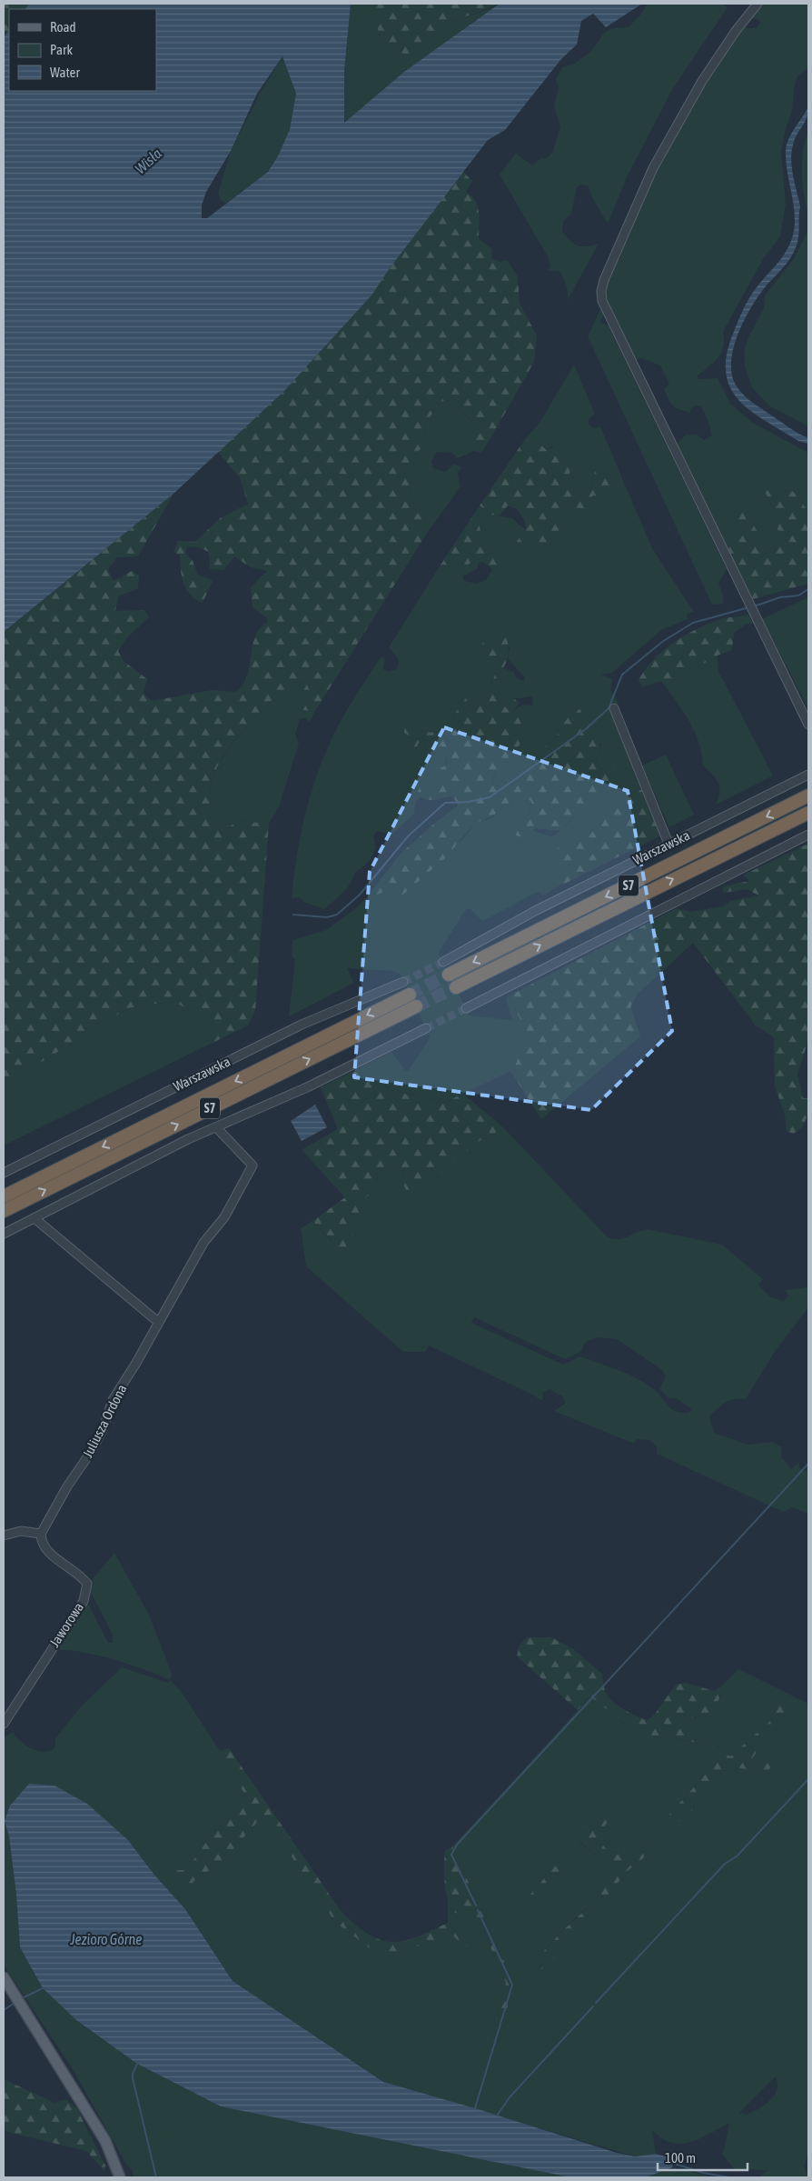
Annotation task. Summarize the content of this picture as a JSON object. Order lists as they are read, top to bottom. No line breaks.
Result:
{"streets":{"highway":["S7"],"street":["Warszawska","Juliusza Ordona","Jaworowa"]},"crossings":[["Juliusza Ordona","Jaworowa"]],"water":["Wisła","Jezioro Górne"],"legend":["Road","Park","Water"],"scale_bar":"100 m"}
